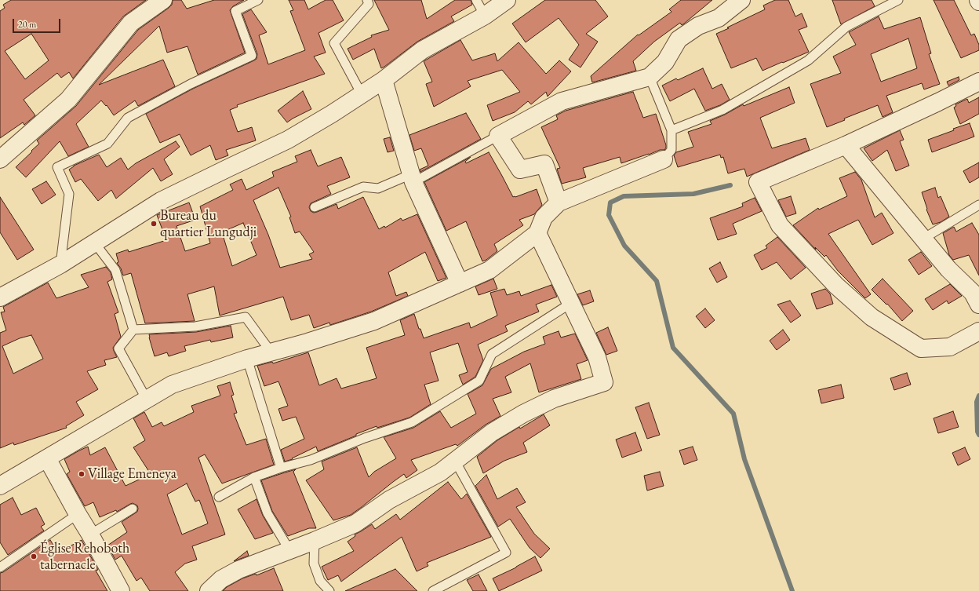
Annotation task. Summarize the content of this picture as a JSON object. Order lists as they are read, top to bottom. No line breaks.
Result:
{"places":["Bureau du quartier Lungudji","Village Emeneya","Église Rehoboth tabernacle"],"scale_bar":"20 m"}
